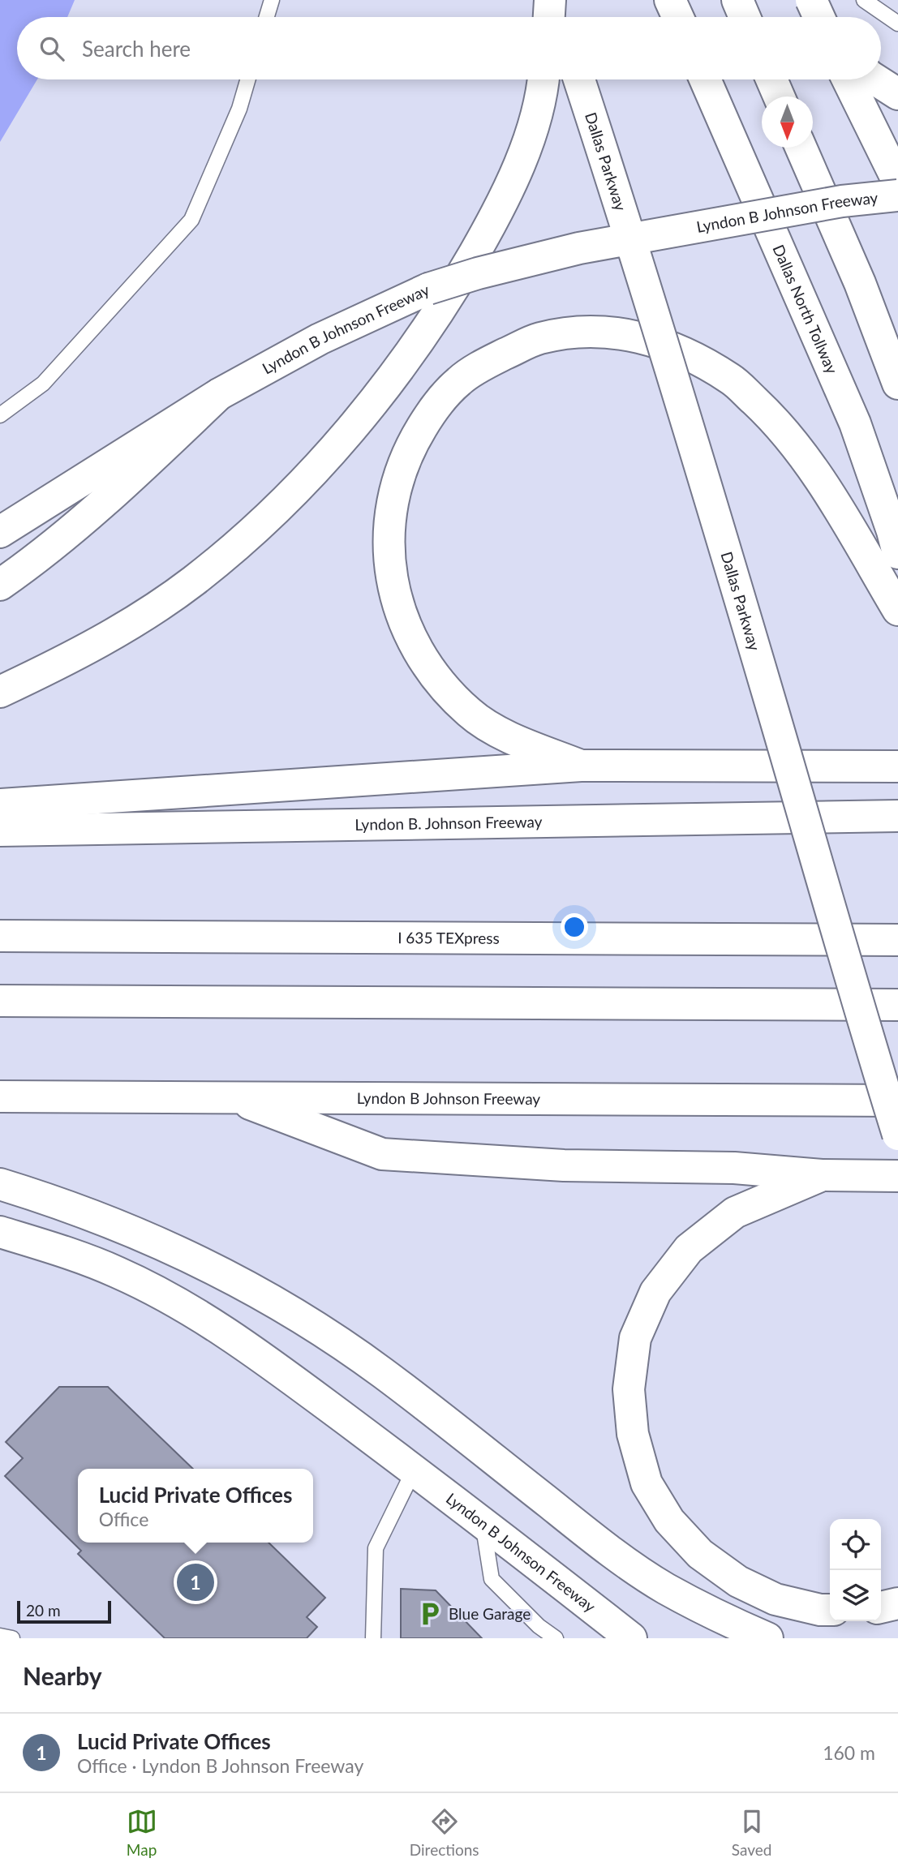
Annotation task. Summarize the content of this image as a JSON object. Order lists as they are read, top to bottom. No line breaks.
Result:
{"streets":{"main road":["Dallas Parkway","Lyndon B Johnson Freeway","Dallas North Tollway","Lyndon B. Johnson Freeway","I 635 TEXpress"]},"crossings":[["Dallas Parkway","Lyndon B Johnson Freeway"]],"places":{"parking":["Blue Garage"]},"scale_bar":"20 m","north":"bottom","page":{"search":"Search here","popup":["Lucid Private Offices","Office"],"pins":"1","scale":"20 m","heading":"Nearby","list":[{"mark":"1","name":"Lucid Private Offices","note":"Office · Lyndon B Johnson Freeway","value":"160 m"}],"nav":["Map","Directions","Saved"]}}
